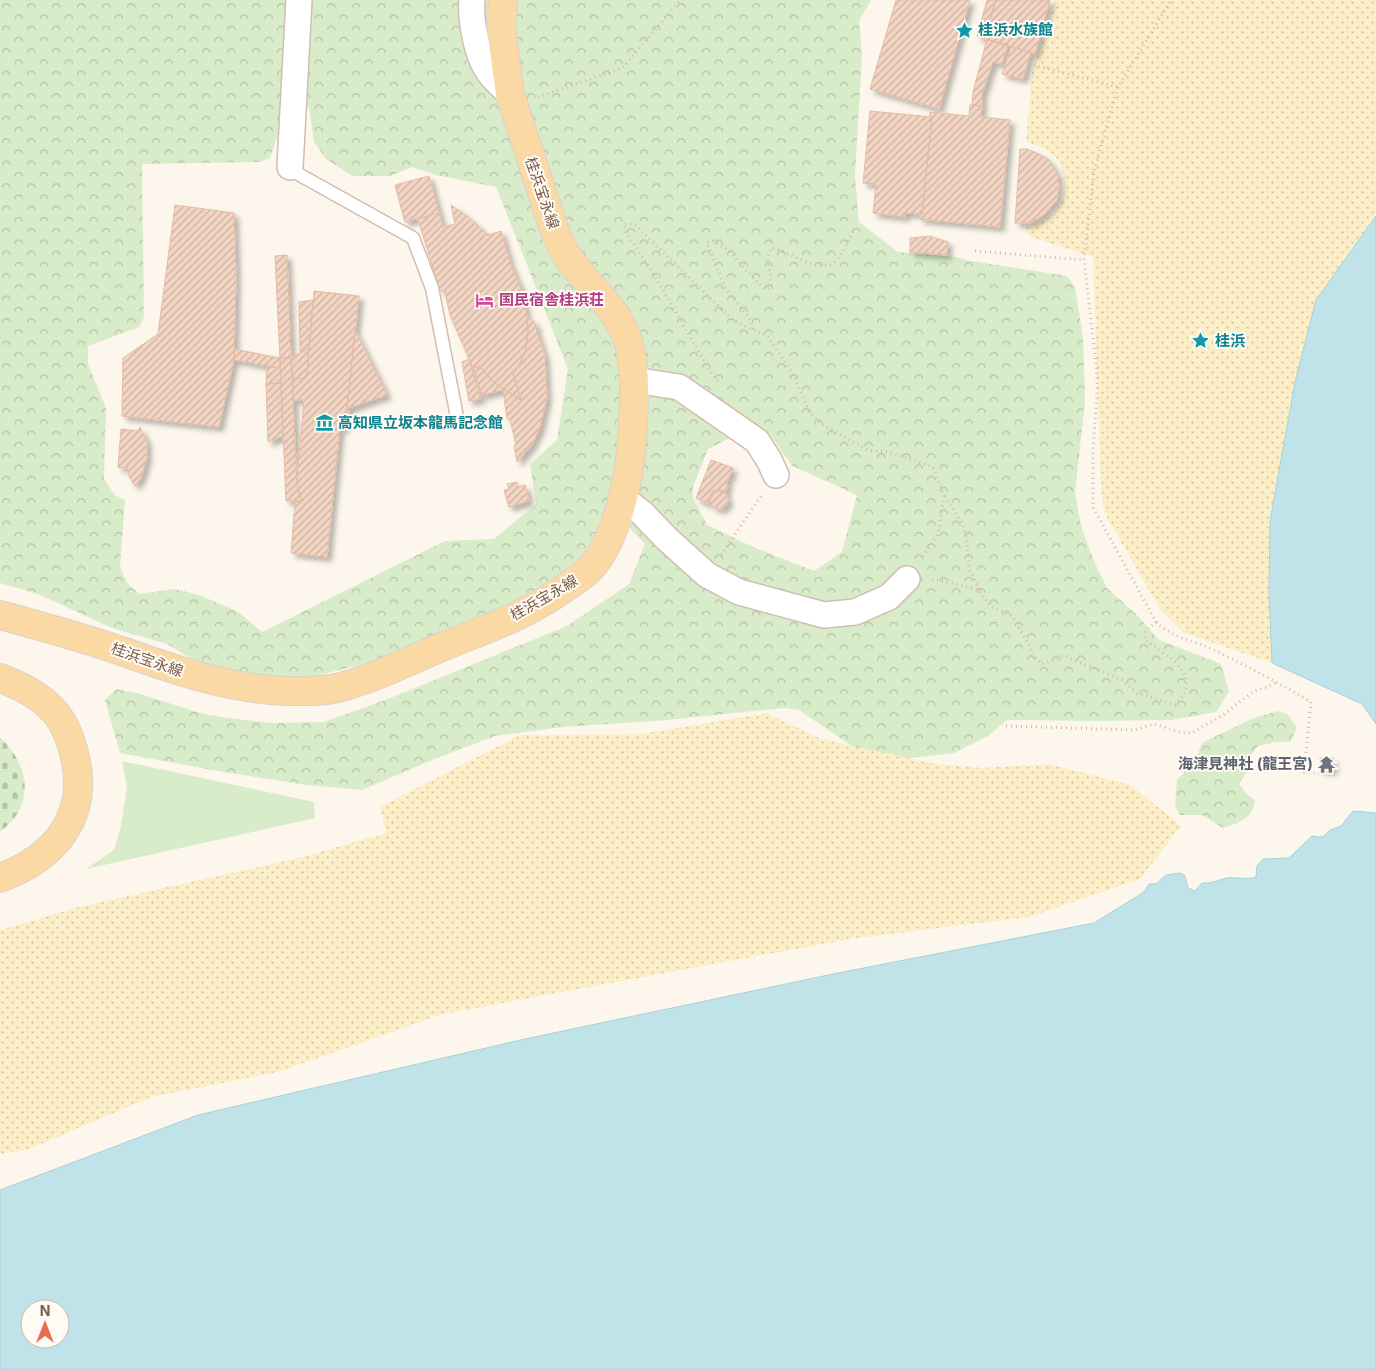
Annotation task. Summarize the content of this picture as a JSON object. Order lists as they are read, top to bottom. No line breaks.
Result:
{"streets":{"main road":["桂浜宝永線"]},"places":{"place":["桂浜水族館","桂浜"],"hotel":["国民宿舎桂浜荘"],"museum":["高知県立坂本龍馬記念館"],"temple":["海津見神社 (龍王宮)"]},"north":"top"}
